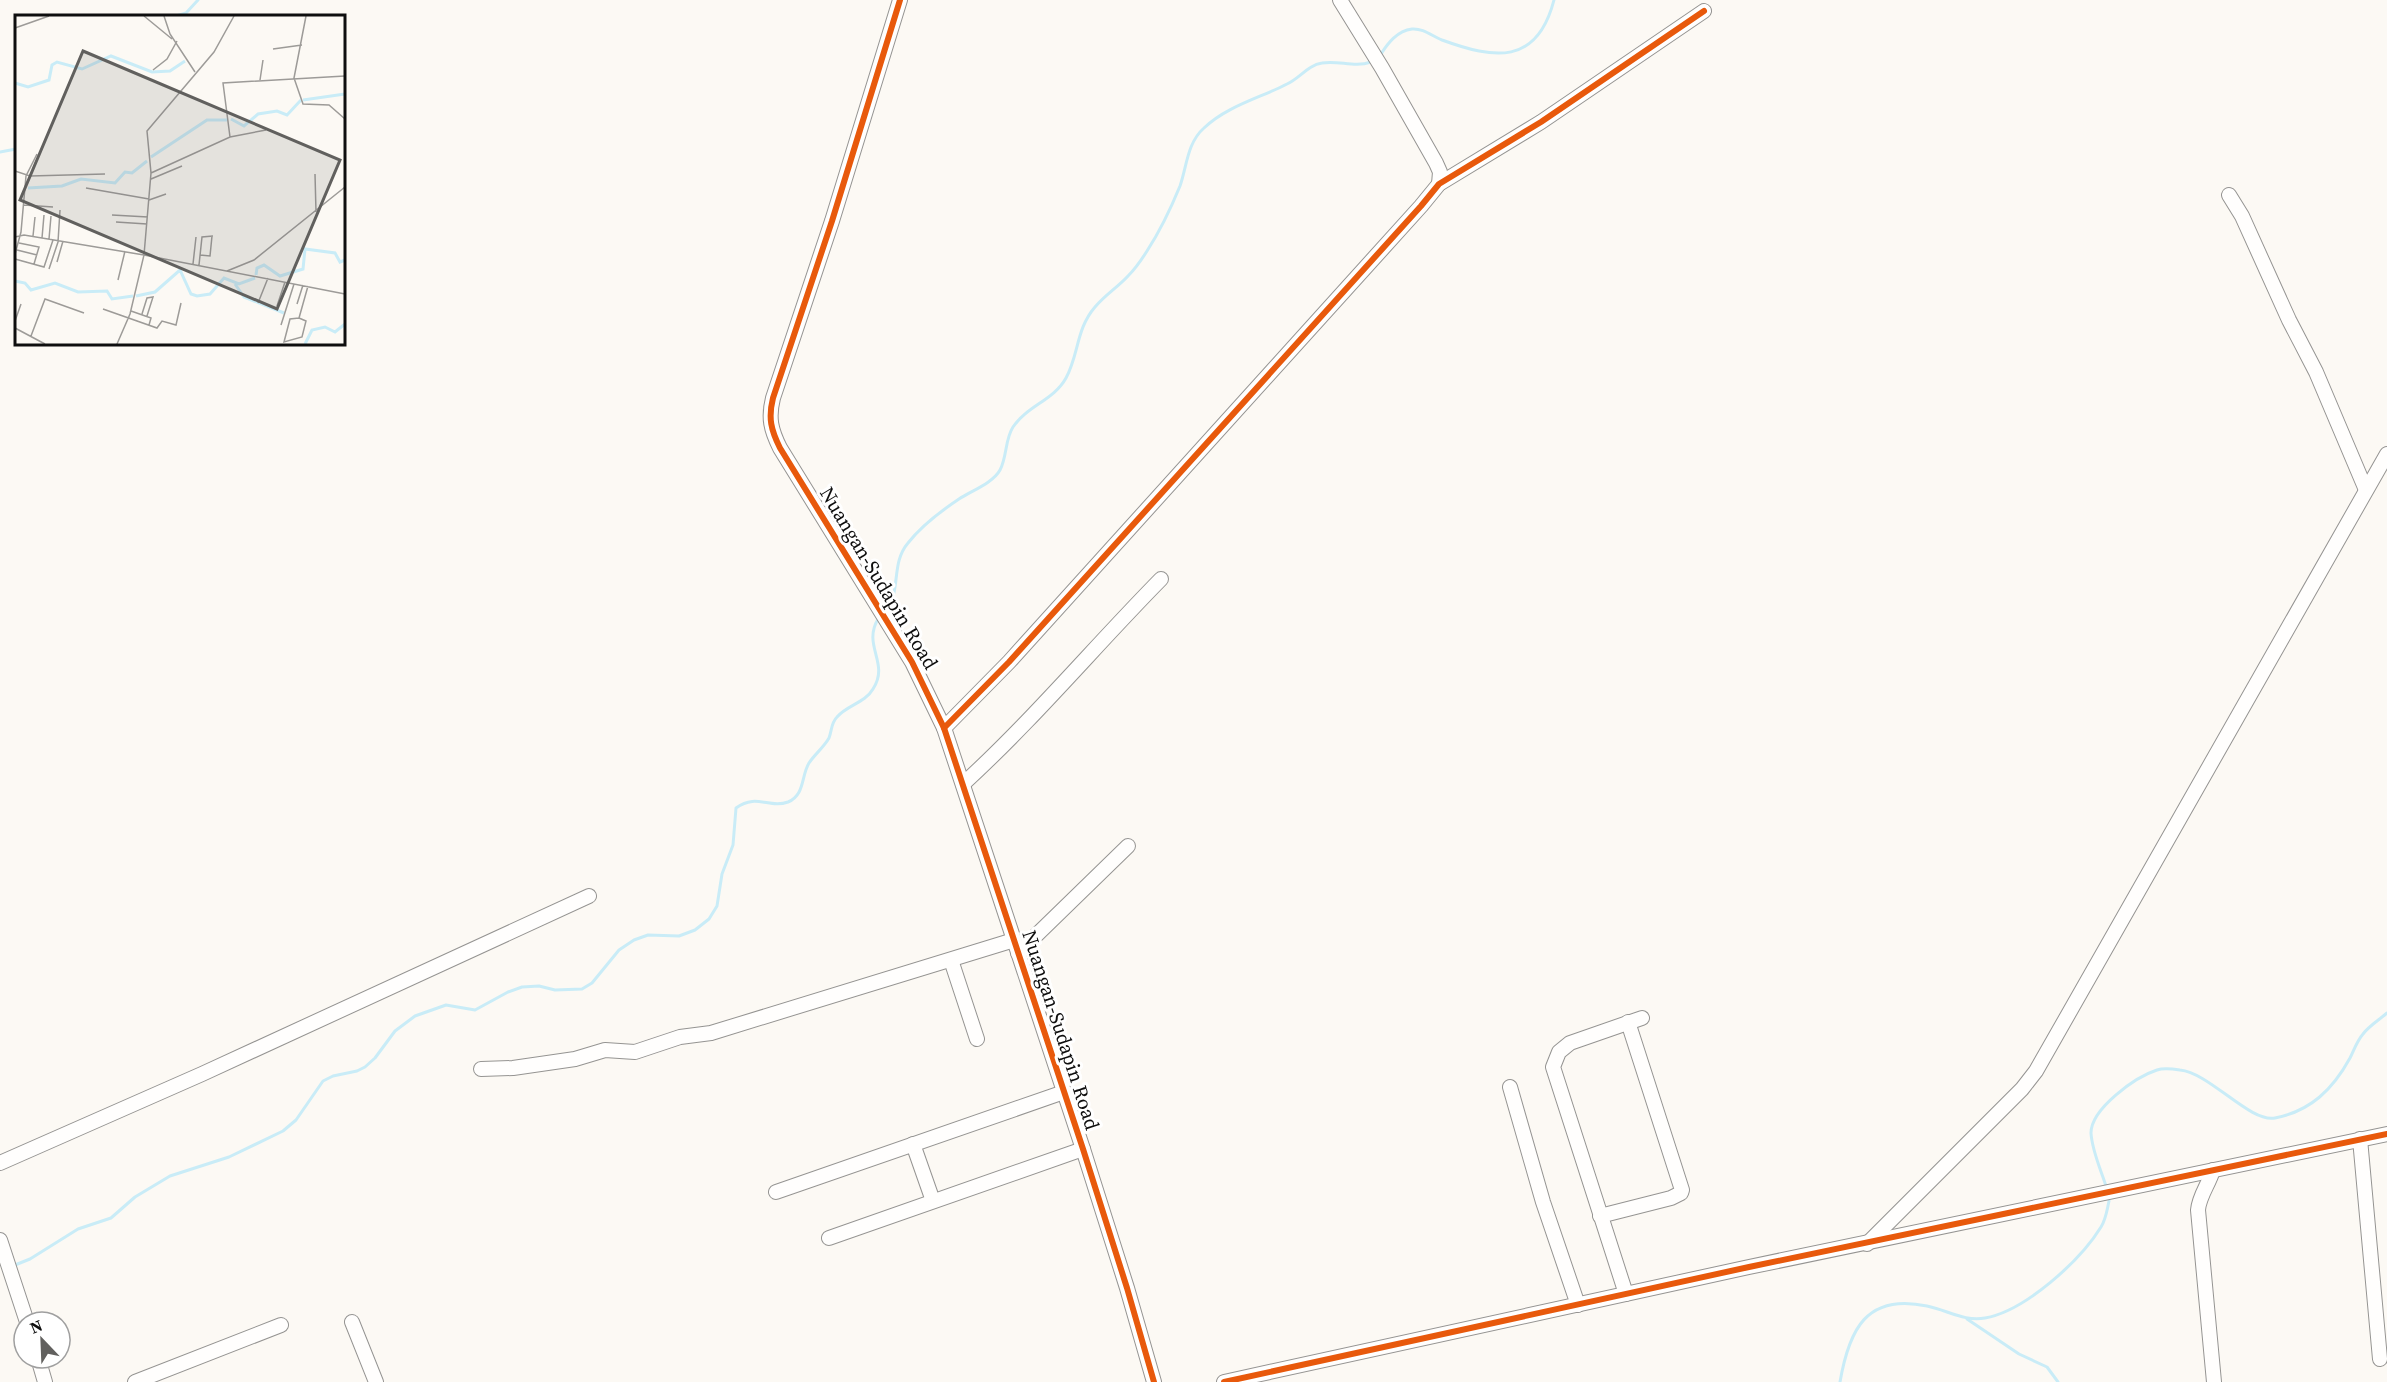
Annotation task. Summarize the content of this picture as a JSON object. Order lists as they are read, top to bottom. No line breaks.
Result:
{"streets":{"street":["Nuangan-Sudapin Road"]},"north":"top left"}
